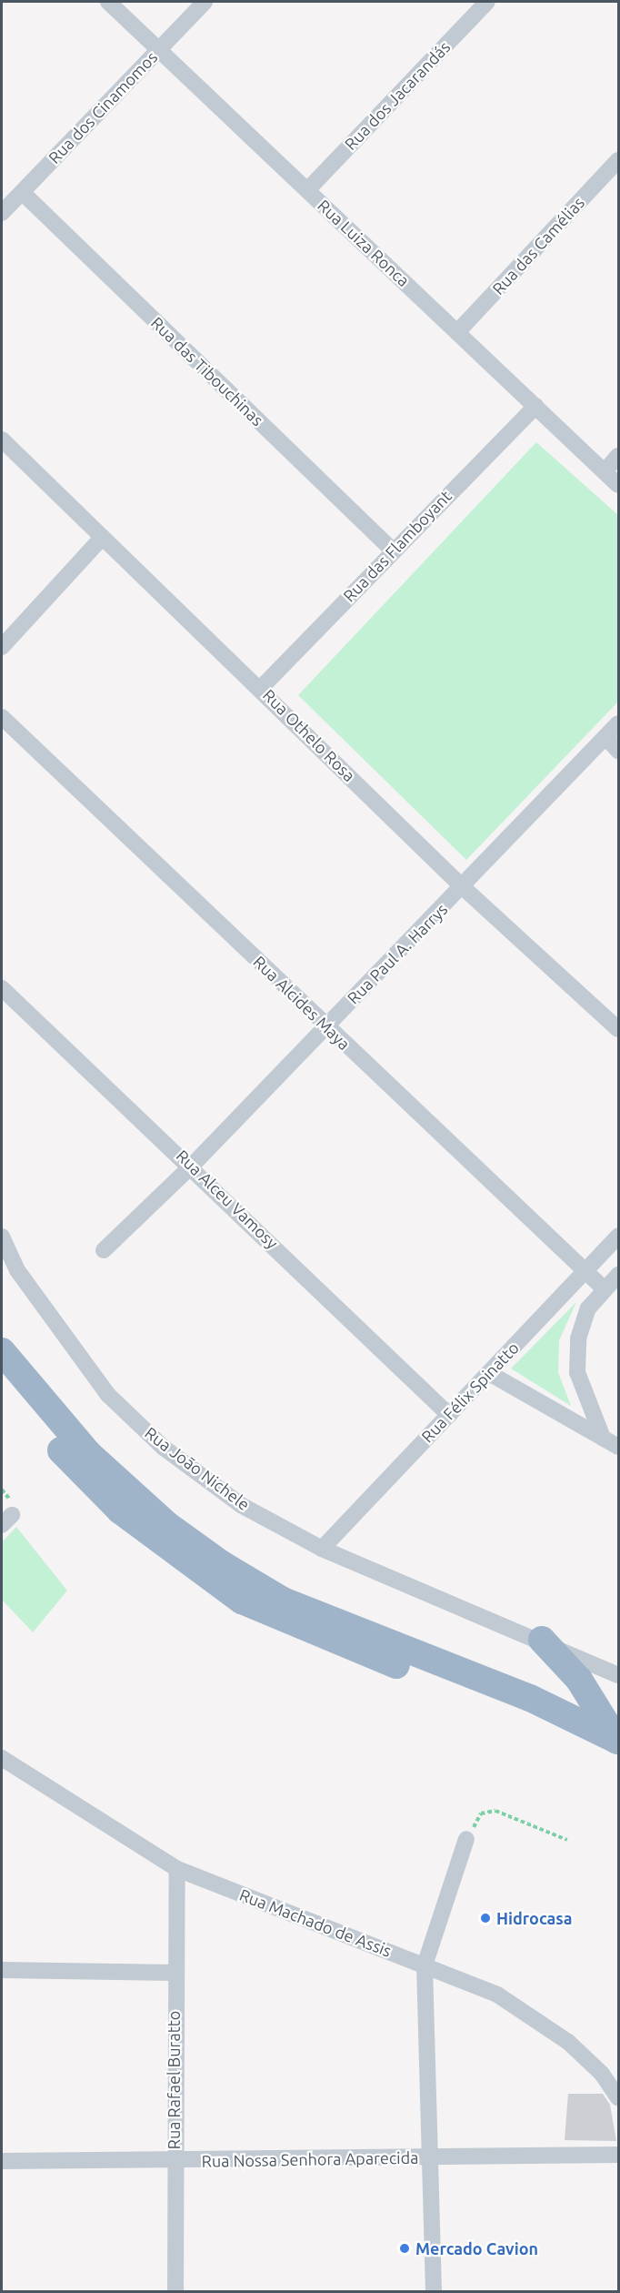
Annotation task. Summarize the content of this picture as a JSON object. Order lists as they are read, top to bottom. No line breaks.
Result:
{"streets":{"street":["Rua dos Jacarandás","Rua dos Cinamomos","Rua Luiza Ronca","Rua das Camélias","Rua das Tibouchinas","Rua das Flamboyant","Rua Othelo Rosa","Rua Paul A. Harrys","Rua Alcides Maya","Rua Alceu Vamosy","Rua Félix Spinatto","Rua João Nichele","Rua Machado de Assis","Rua Rafael Buratto","Rua Nossa Senhora Aparecida"]},"crossings":[["Rua dos Jacarandás","Rua Luiza Ronca"],["Rua dos Cinamomos","Rua Luiza Ronca"],["Rua dos Cinamomos","Rua das Tibouchinas"],["Rua Luiza Ronca","Rua das Camélias"],["Rua Luiza Ronca","Rua das Flamboyant"],["Rua das Tibouchinas","Rua das Flamboyant"],["Rua das Flamboyant","Rua Othelo Rosa"],["Rua Othelo Rosa","Rua Paul A. Harrys"],["Rua Paul A. Harrys","Rua Alcides Maya"],["Rua Paul A. Harrys","Rua Alceu Vamosy"],["Rua Alcides Maya","Rua Félix Spinatto"],["Rua Alceu Vamosy","Rua Félix Spinatto"],["Rua Félix Spinatto","Rua João Nichele"],["Rua Machado de Assis","Rua Rafael Buratto"],["Rua Rafael Buratto","Rua Nossa Senhora Aparecida"]],"places":["Hidrocasa","Mercado Cavion"]}
